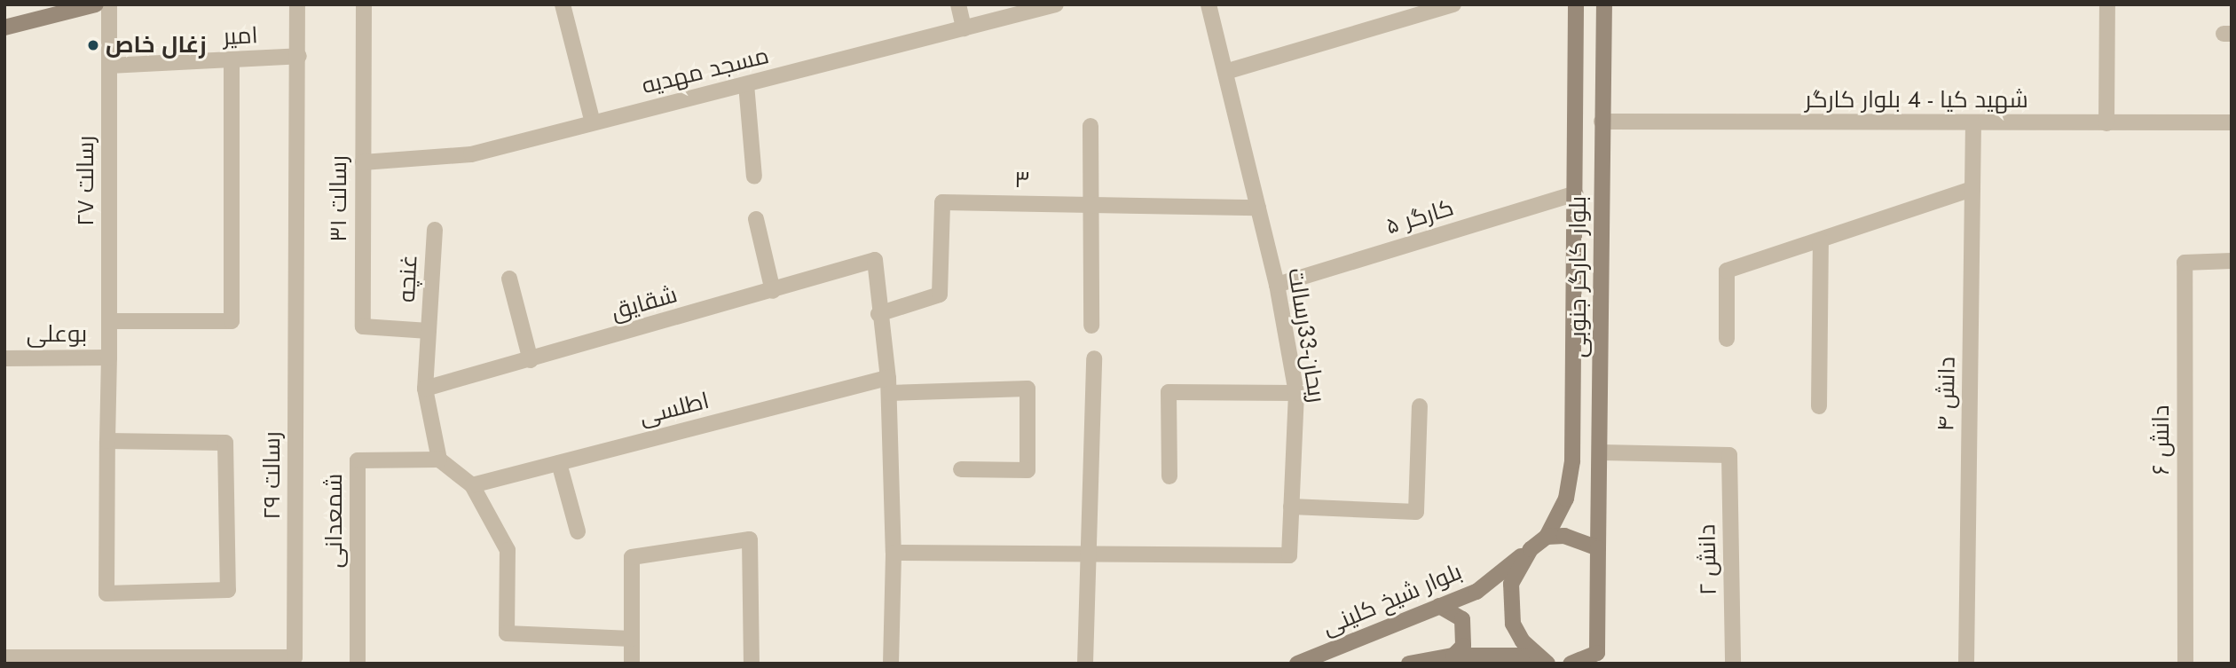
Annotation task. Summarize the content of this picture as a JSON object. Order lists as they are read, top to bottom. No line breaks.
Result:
{"streets":{"main road":["بلوار کارگر جنوبی","بلوار شیخ کلینی"],"street":["امیر","مسجد مهدیه","شهید کیا - 4 بلوار کارگر","۳","رسالت ۲۷","رسالت ۳۱","کارگر ۵","غنچه","شقایق","بوعلی","ریحان-33رسالت","دانش ۴","اطلسی","دانش ۶","رسالت ۲۹","شمعدانی","دانش ۲"]},"crossings":[["امیر","رسالت ۲۷"],["امیر","رسالت ۲۹"],["مسجد مهدیه","رسالت ۳۱"],["شهید کیا - 4 بلوار کارگر","بلوار کارگر جنوبی"],["شهید کیا - 4 بلوار کارگر","دانش ۴"],["۳","شقایق"],["۳","ریحان-33رسالت"],["رسالت ۲۷","بوعلی"],["رسالت ۳۱","غنچه"],["کارگر ۵","بلوار کارگر جنوبی"],["کارگر ۵","ریحان-33رسالت"],["بلوار کارگر جنوبی","دانش ۲"],["بلوار کارگر جنوبی","بلوار شیخ کلینی"],["غنچه","شقایق"],["غنچه","شمعدانی"]],"places":["زغال خاص"]}
